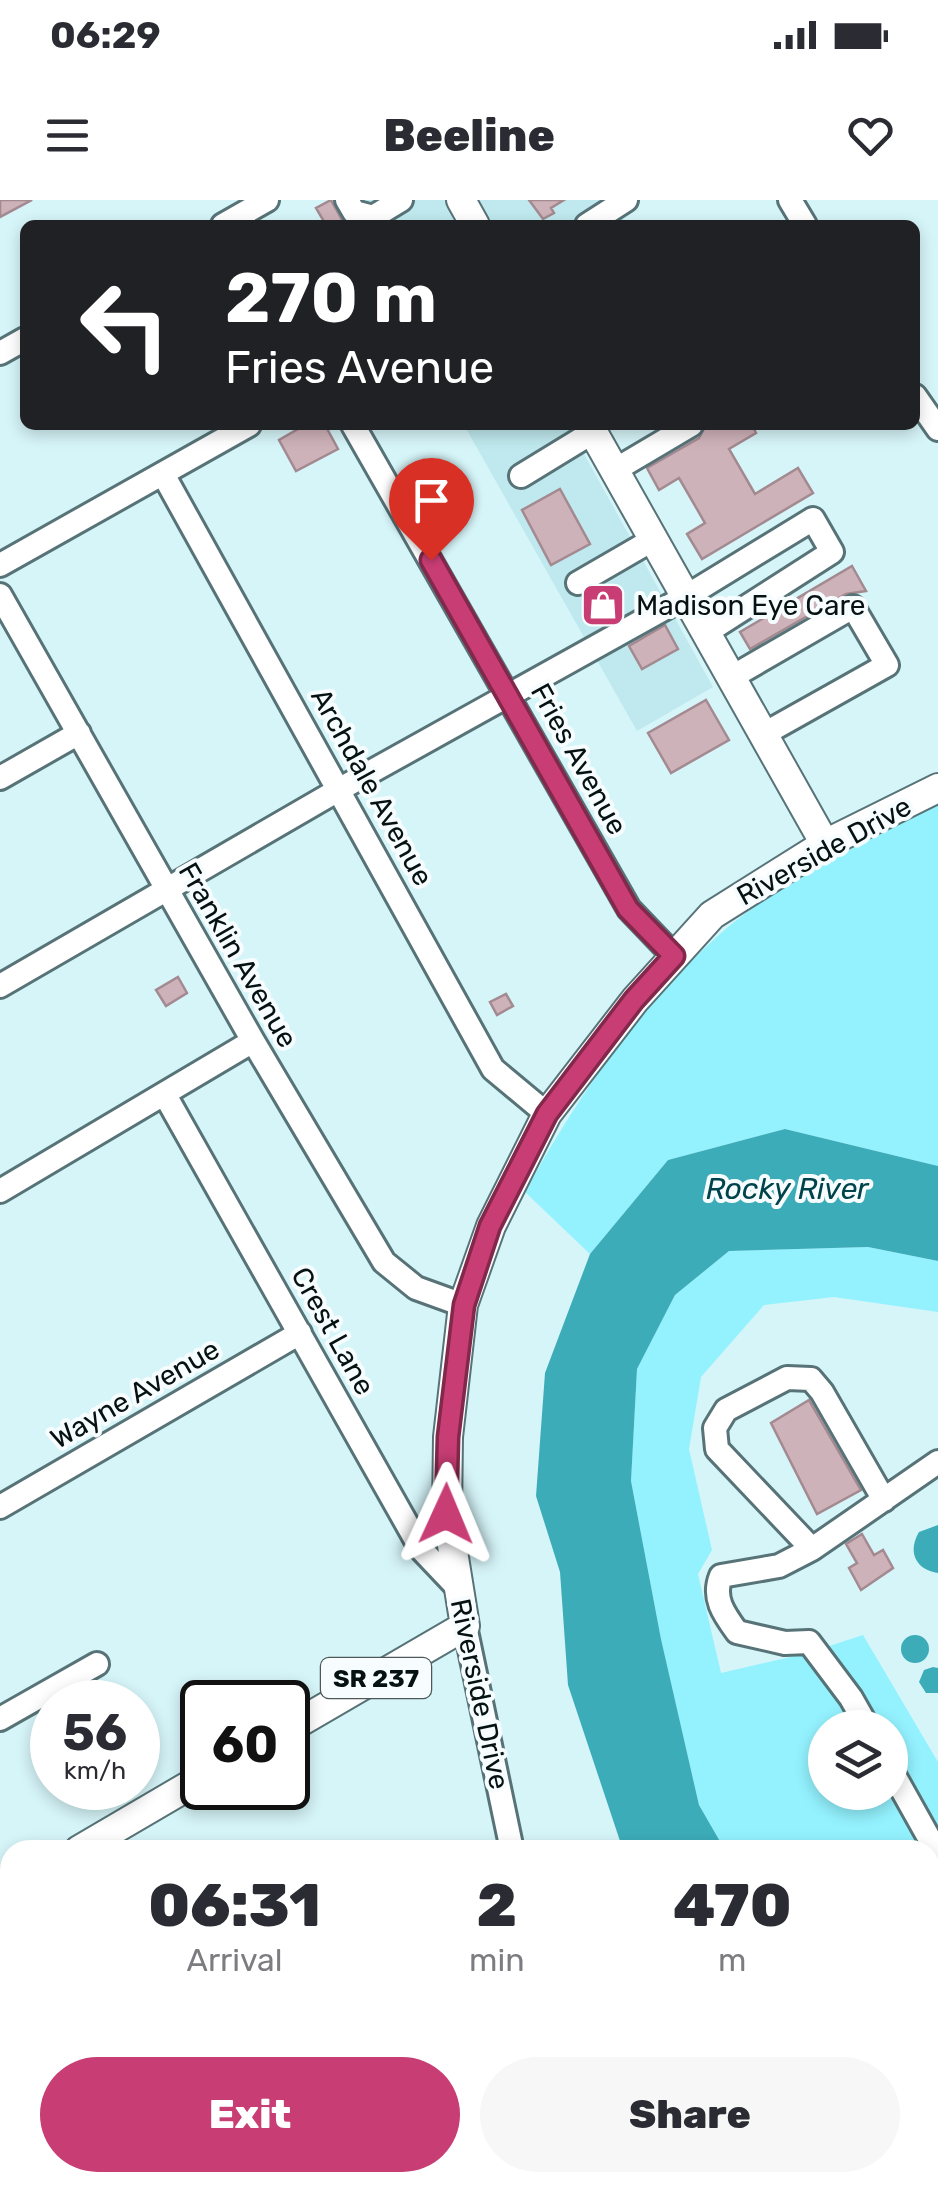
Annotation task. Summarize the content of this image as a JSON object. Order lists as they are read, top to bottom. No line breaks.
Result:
{"streets":{"main road":["Riverside Drive","SR 237"],"street":["Fries Avenue","Archdale Avenue","Franklin Avenue","Crest Lane","Wayne Avenue"]},"crossings":[["Fries Avenue","Riverside Drive"],["Archdale Avenue","Riverside Drive"],["Riverside Drive","Franklin Avenue"],["Riverside Drive","Crest Lane"],["Riverside Drive","SR 237"],["Crest Lane","Wayne Avenue"]],"water":["Rocky River"],"places":{"shop":["Madison Eye Care"]},"page":{"status":"06:29","header":"Beeline","turn":["270 m","Fries Avenue"],"speed":"56 km/h","limit":"60","eta":["06:31","Arrival","2","min","470","m"],"buttons":["Exit","Share"]}}
